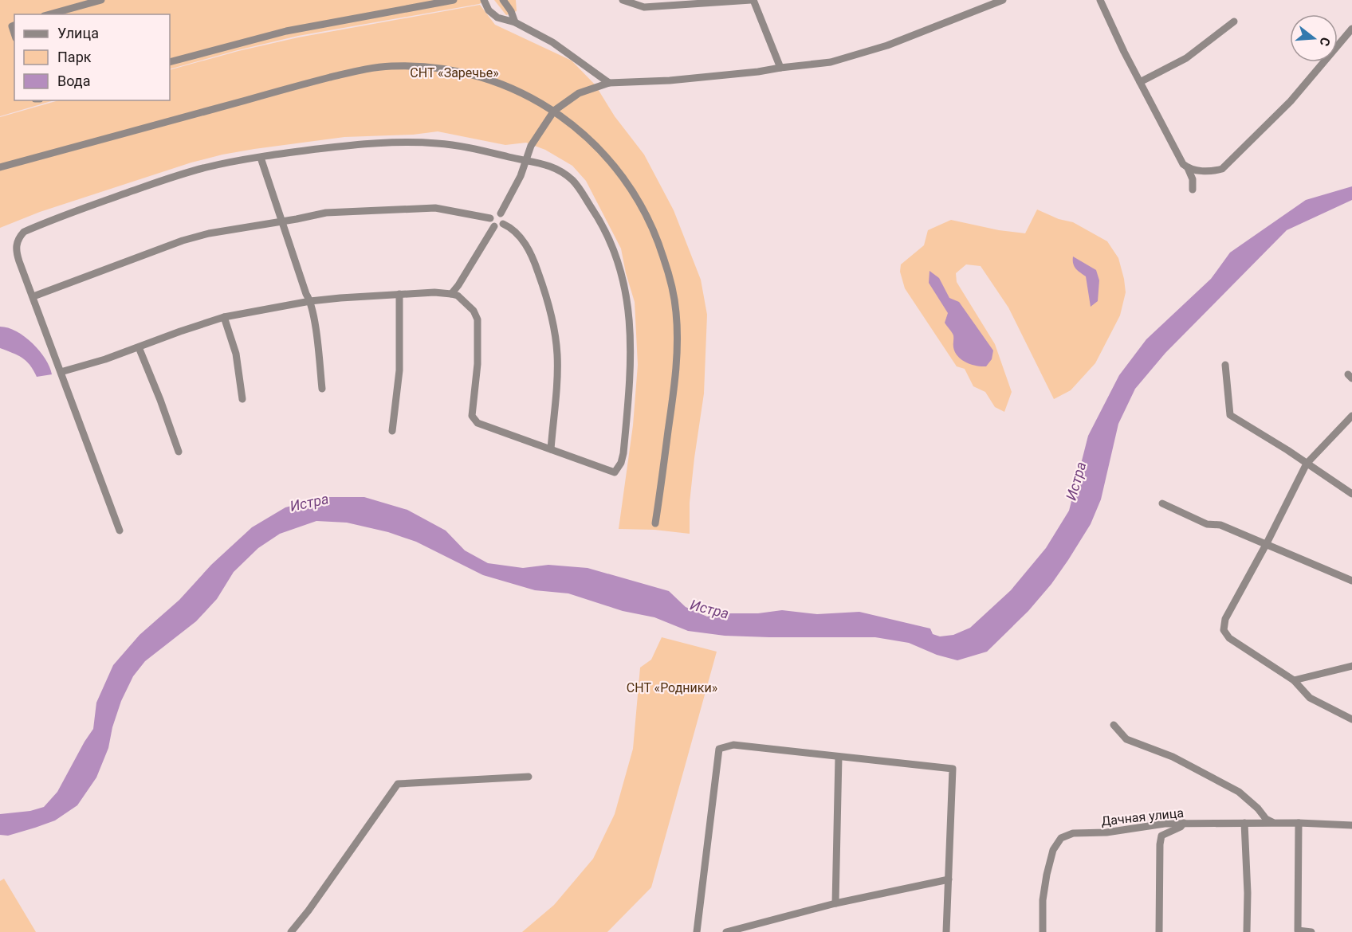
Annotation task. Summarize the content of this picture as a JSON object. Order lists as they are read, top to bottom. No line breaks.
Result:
{"streets":{"street":["Дачная улица"]},"water":["Истра"],"parks":["СНТ «Заречье»","СНТ «Родники»"],"legend":["Улица","Парк","Вода"],"north":"right"}
